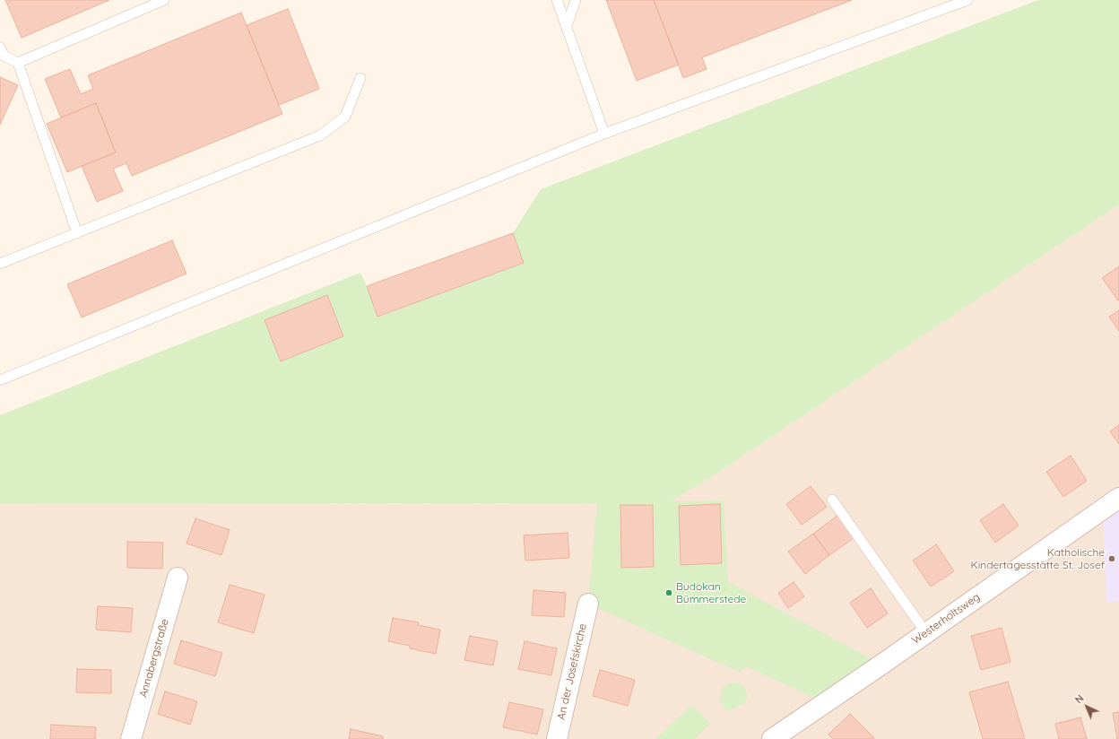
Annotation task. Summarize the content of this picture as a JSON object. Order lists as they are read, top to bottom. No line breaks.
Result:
{"streets":{"street":["Westerholtsweg","Annabergstraße","An der Josefskirche"]},"places":["Katholische Kindertagesstätte St. Josef","Budokan Bümmerstede"],"north":"top left"}
